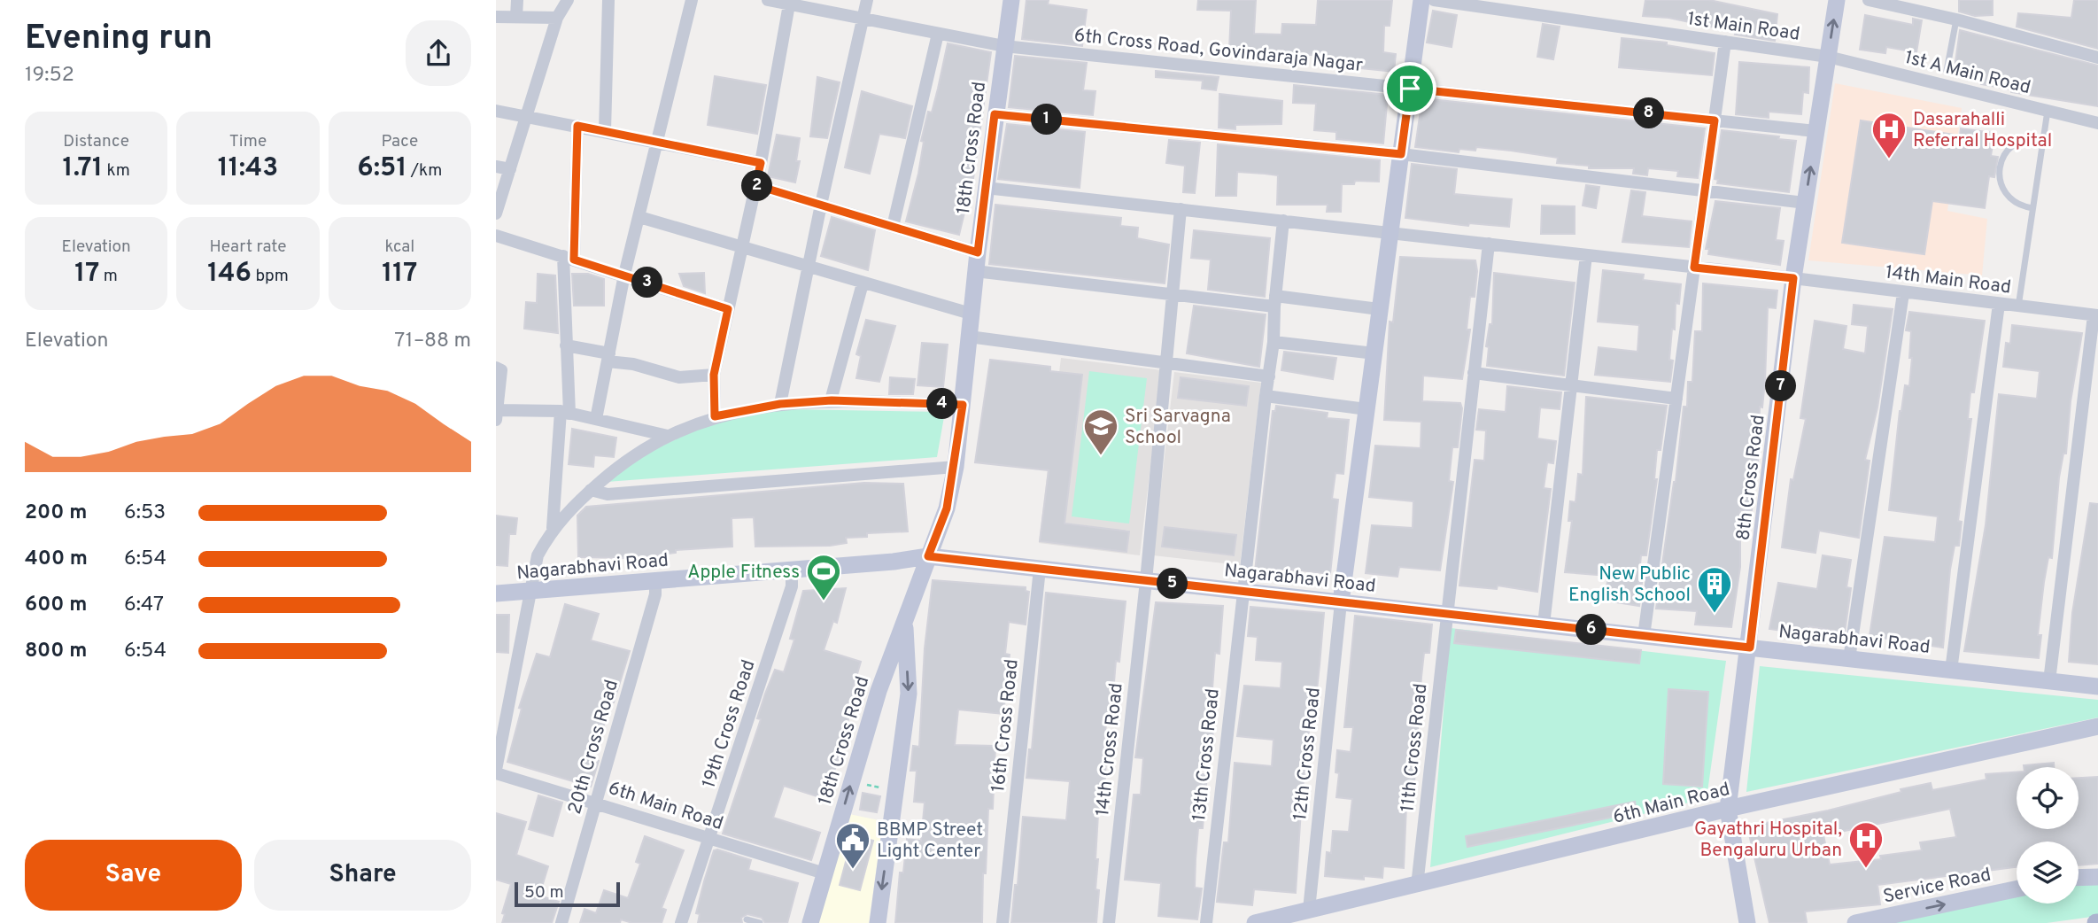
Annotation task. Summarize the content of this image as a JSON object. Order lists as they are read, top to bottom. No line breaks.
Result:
{"streets":{"main road":["18th Cross Road","8th Cross Road","Nagarabhavi Road","6th Main Road","Service Road"],"street":["1st Main Road","6th Cross Road, Govindaraja Nagar","1st A Main Road","14th Main Road","19th Cross Road","16th Cross Road","20th Cross Road","11th Cross Road","14th Cross Road","12th Cross Road","13th Cross Road"]},"crossings":[["1st Main Road","1st A Main Road"],["1st Main Road","8th Cross Road"],["6th Cross Road, Govindaraja Nagar","18th Cross Road"],["6th Cross Road, Govindaraja Nagar","8th Cross Road"],["1st A Main Road","8th Cross Road"],["18th Cross Road","14th Main Road"],["18th Cross Road","Nagarabhavi Road"],["18th Cross Road","6th Main Road"],["14th Main Road","8th Cross Road"],["14th Main Road","11th Cross Road"],["14th Main Road","14th Cross Road"],["14th Main Road","13th Cross Road"],["8th Cross Road","Nagarabhavi Road"],["8th Cross Road","6th Main Road"],["Nagarabhavi Road","19th Cross Road"],["Nagarabhavi Road","16th Cross Road"],["Nagarabhavi Road","20th Cross Road"],["Nagarabhavi Road","11th Cross Road"],["Nagarabhavi Road","14th Cross Road"],["Nagarabhavi Road","12th Cross Road"],["Nagarabhavi Road","13th Cross Road"],["19th Cross Road","6th Main Road"],["20th Cross Road","6th Main Road"],["11th Cross Road","6th Main Road"],["12th Cross Road","6th Main Road"]],"one_way":["Service Road"],"places":{"hospital":["Dasarahalli Referral Hospital","Gayathri Hospital, Bengaluru Urban"],"school or university":["Sri Sarvagna School"],"sports":["Apple Fitness"],"building":["New Public English School"],"public building":["BBMP Street Light Center"]},"scale_bar":"50 m","page":{"heading":["Evening run","19:52"],"pins":["8","1","2","3","7","4","5","6"],"stats":[["Distance","1.71 km"],["Time","11:43"],["Pace","6:51 /km"],["Elevation","17 m"],["Heart rate","146 bpm"],["kcal","117"]],"chart":["Elevation","71–88 m"],"list":[{"name":"200 m","note":"6:53"},{"name":"400 m","note":"6:54"},{"name":"600 m","note":"6:47"},{"name":"800 m","note":"6:54"}],"buttons":["Save","Share"],"scale":"50 m"}}
